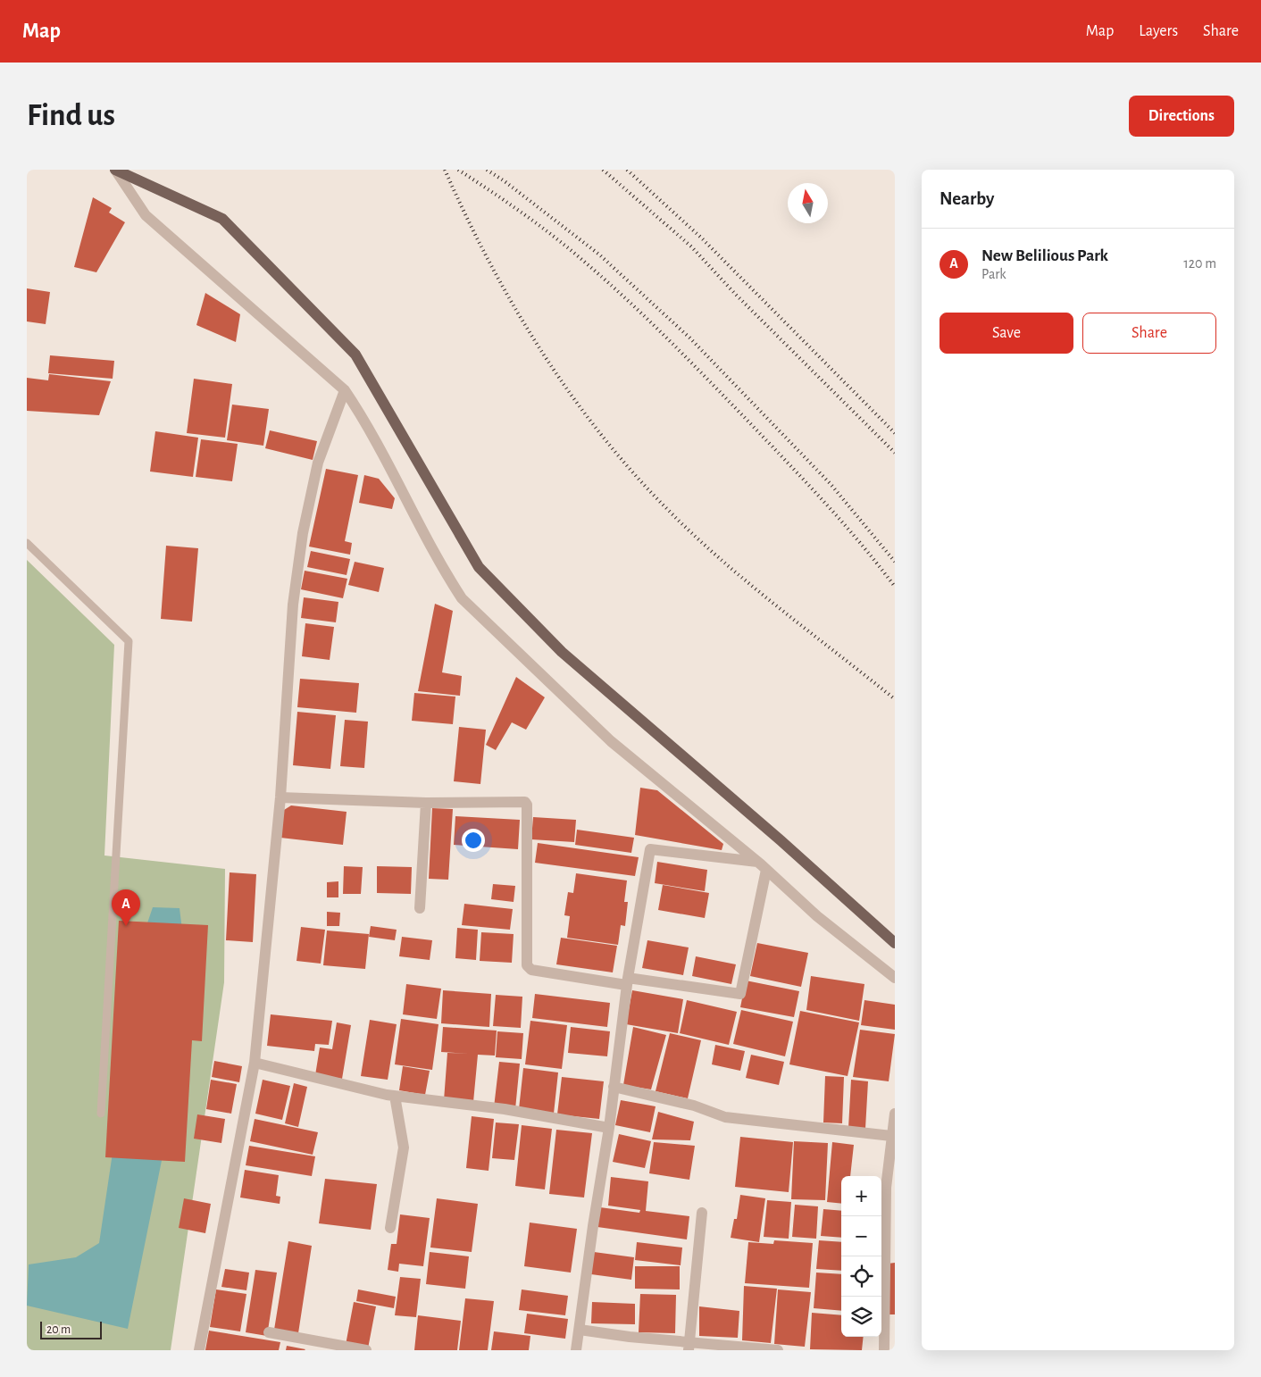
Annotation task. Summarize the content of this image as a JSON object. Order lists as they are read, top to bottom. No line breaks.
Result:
{"scale_bar":"20 m","north":"top","page":{"header":"Map","nav":["Map","Layers","Share"],"buttons":["Directions",["Save","Share"]],"title":"Find us","heading":"Nearby","list":[{"mark":"A","name":"New Belilious Park","note":"Park","value":"120 m"}],"pins":"A","map_buttons":["+","−"],"scale":"20 m"}}
